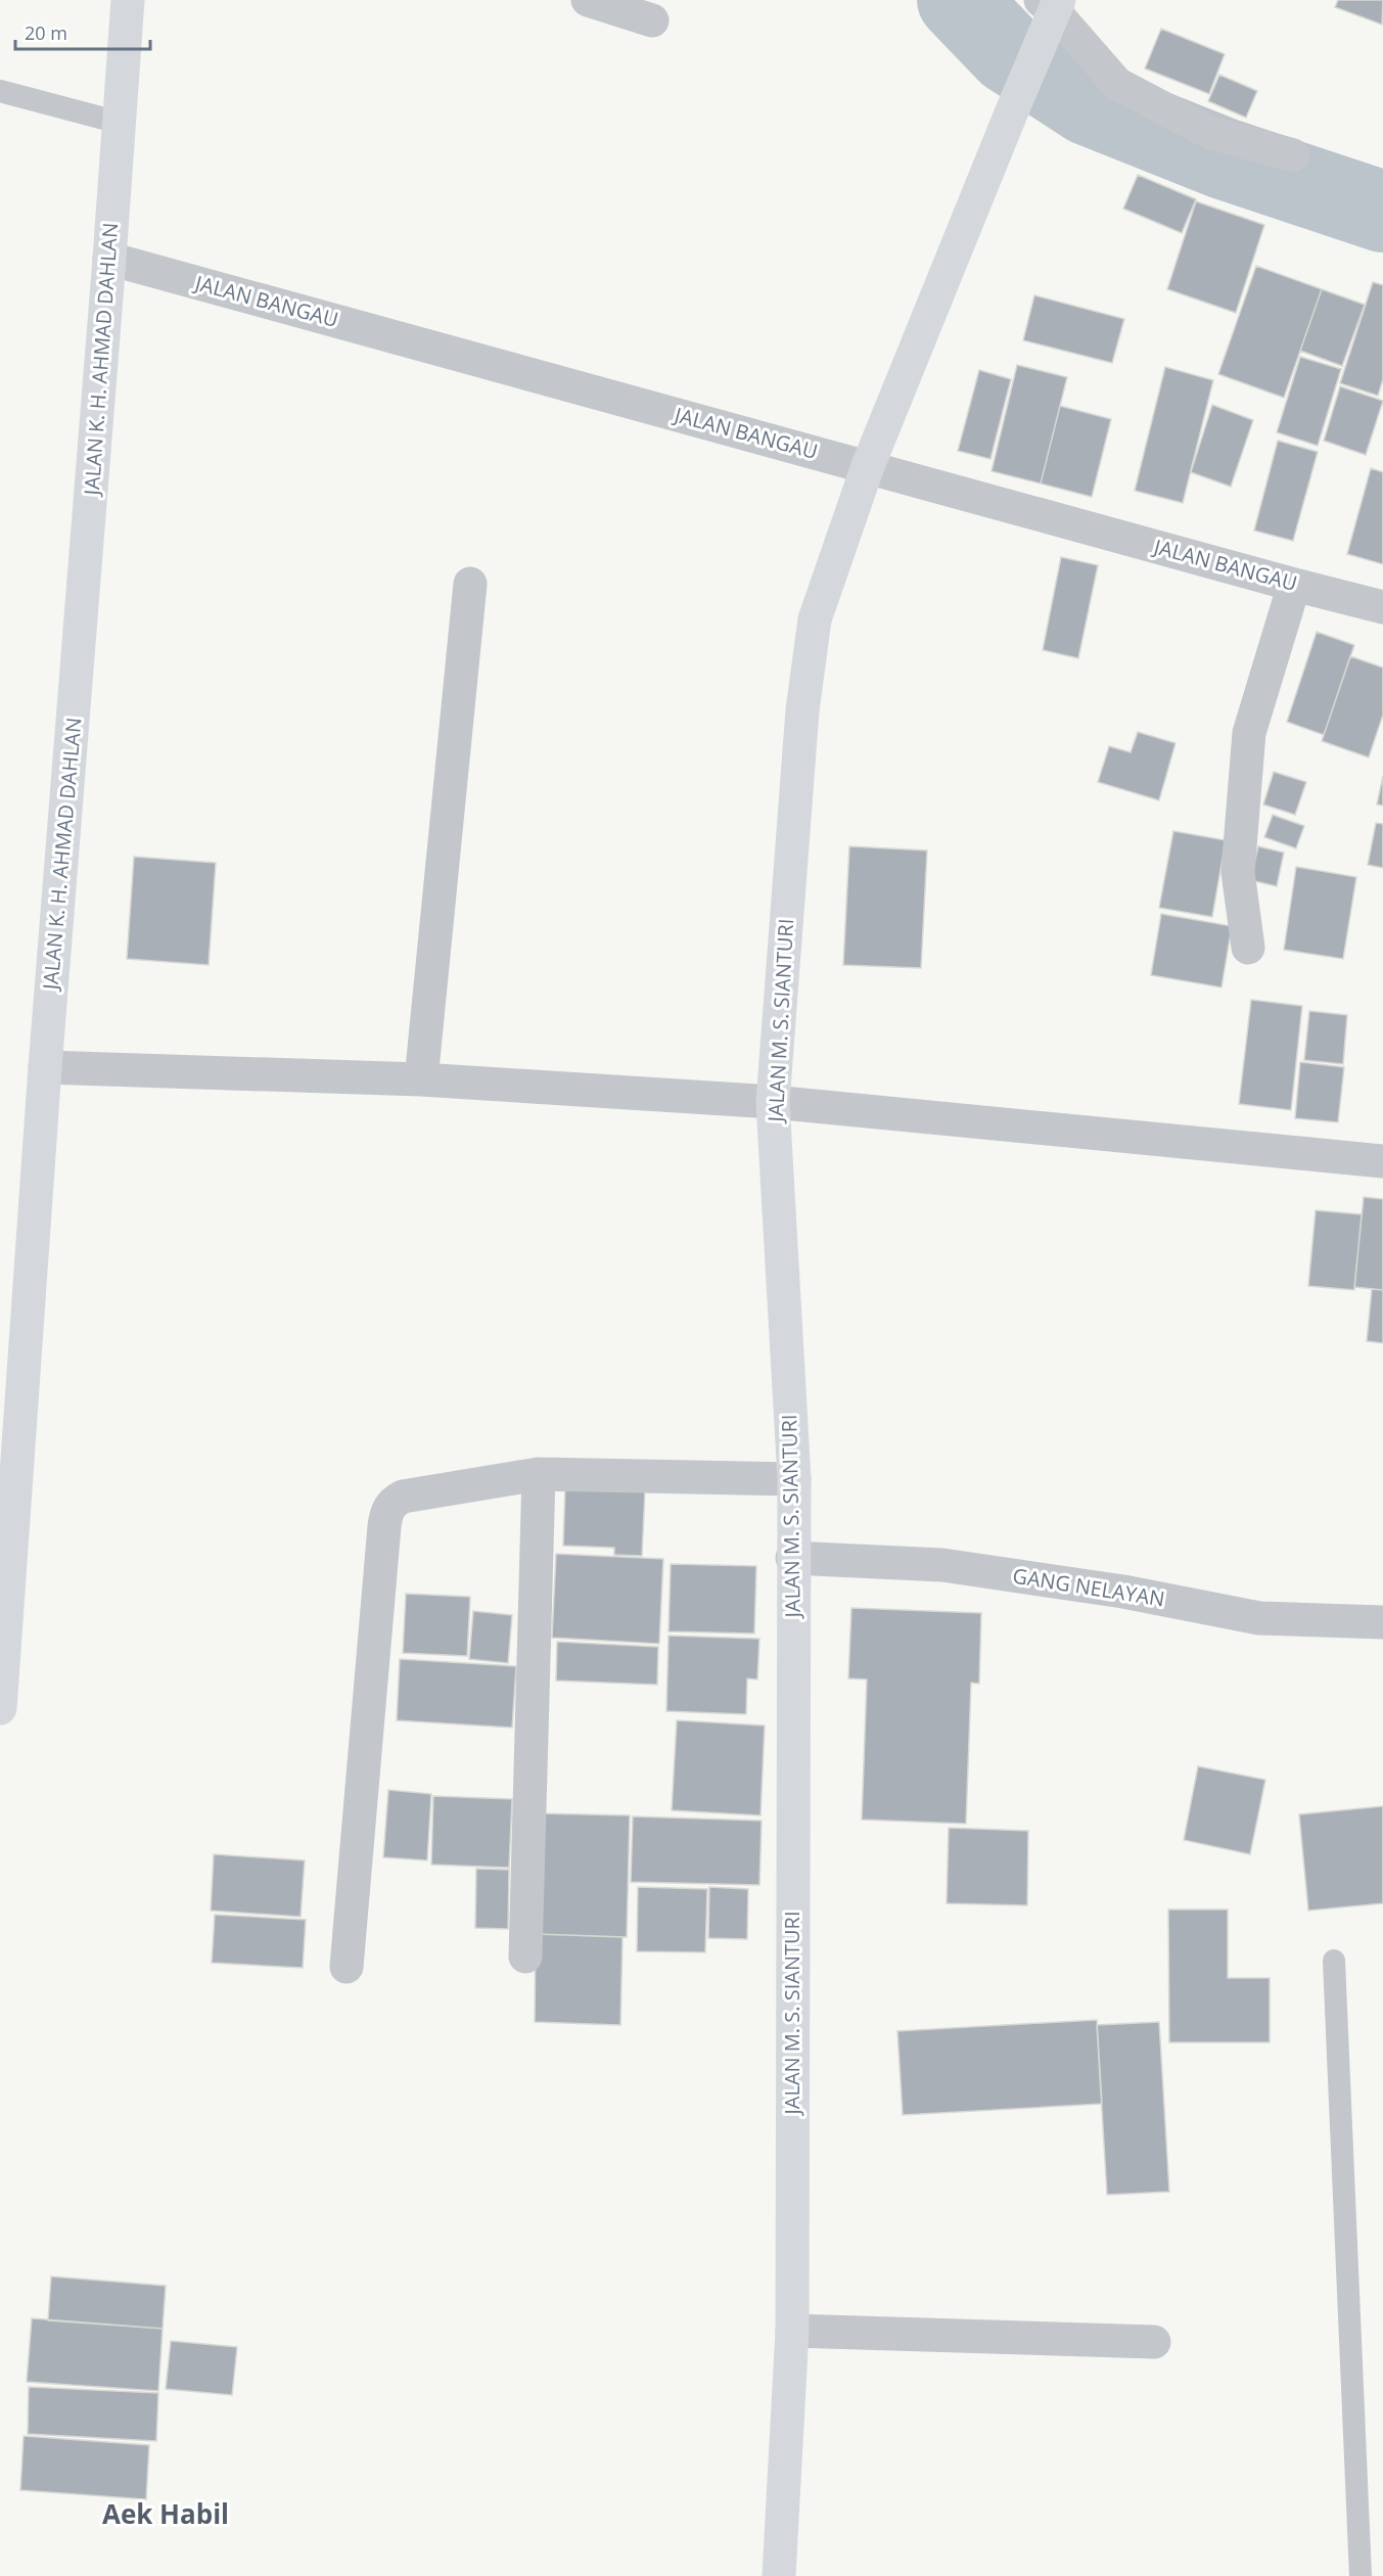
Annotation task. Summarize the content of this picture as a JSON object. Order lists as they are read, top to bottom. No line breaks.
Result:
{"streets":{"street":["JALAN BANGAU","JALAN K. H. AHMAD DAHLAN","JALAN M. S. SIANTURI","GANG NELAYAN"]},"crossings":[["JALAN BANGAU","JALAN K. H. AHMAD DAHLAN"],["JALAN BANGAU","JALAN M. S. SIANTURI"],["JALAN M. S. SIANTURI","GANG NELAYAN"]],"districts":["Aek Habil"],"scale_bar":"20 m"}
